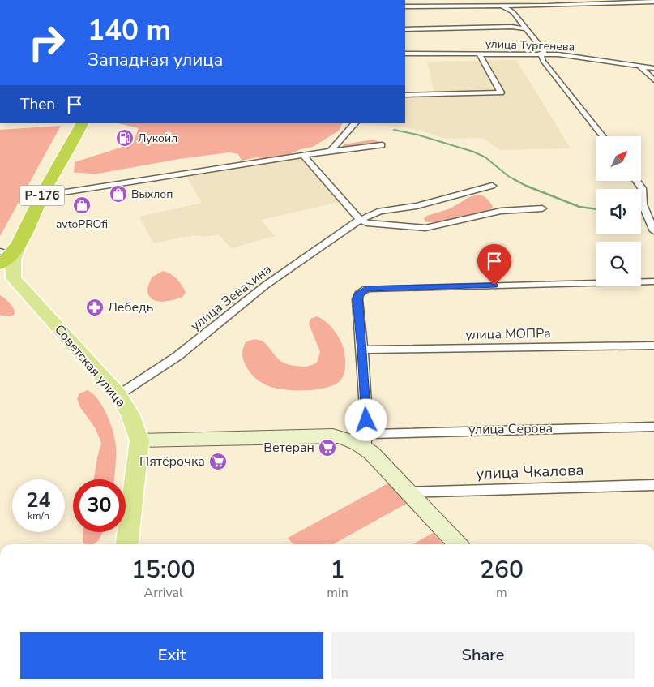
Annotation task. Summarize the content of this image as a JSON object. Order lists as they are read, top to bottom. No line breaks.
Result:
{"streets":{"highway":["Р-176"],"main road":["Советская улица"],"street":["улица Тургенева","улица Зевахина","улица МОПРа","улица Серова","улица Чкалова"]},"crossings":[["Р-176","Советская улица"],["улица Зевахина","Советская улица"],["Советская улица","улица Серова"]],"places":{"fuel station":["Лукойл"],"shop":["Выхлоп","avtoPROfi"],"pharmacy":["Лебедь"],"supermarket":["Ветеран","Пятёрочка"]},"north":"top right","page":{"turn":["140 m","Западная улица"],"then":"Then","speed":"24 km/h","limit":"30","eta":["15:00","Arrival","1","min","260","m"],"buttons":["Exit","Share"]}}
